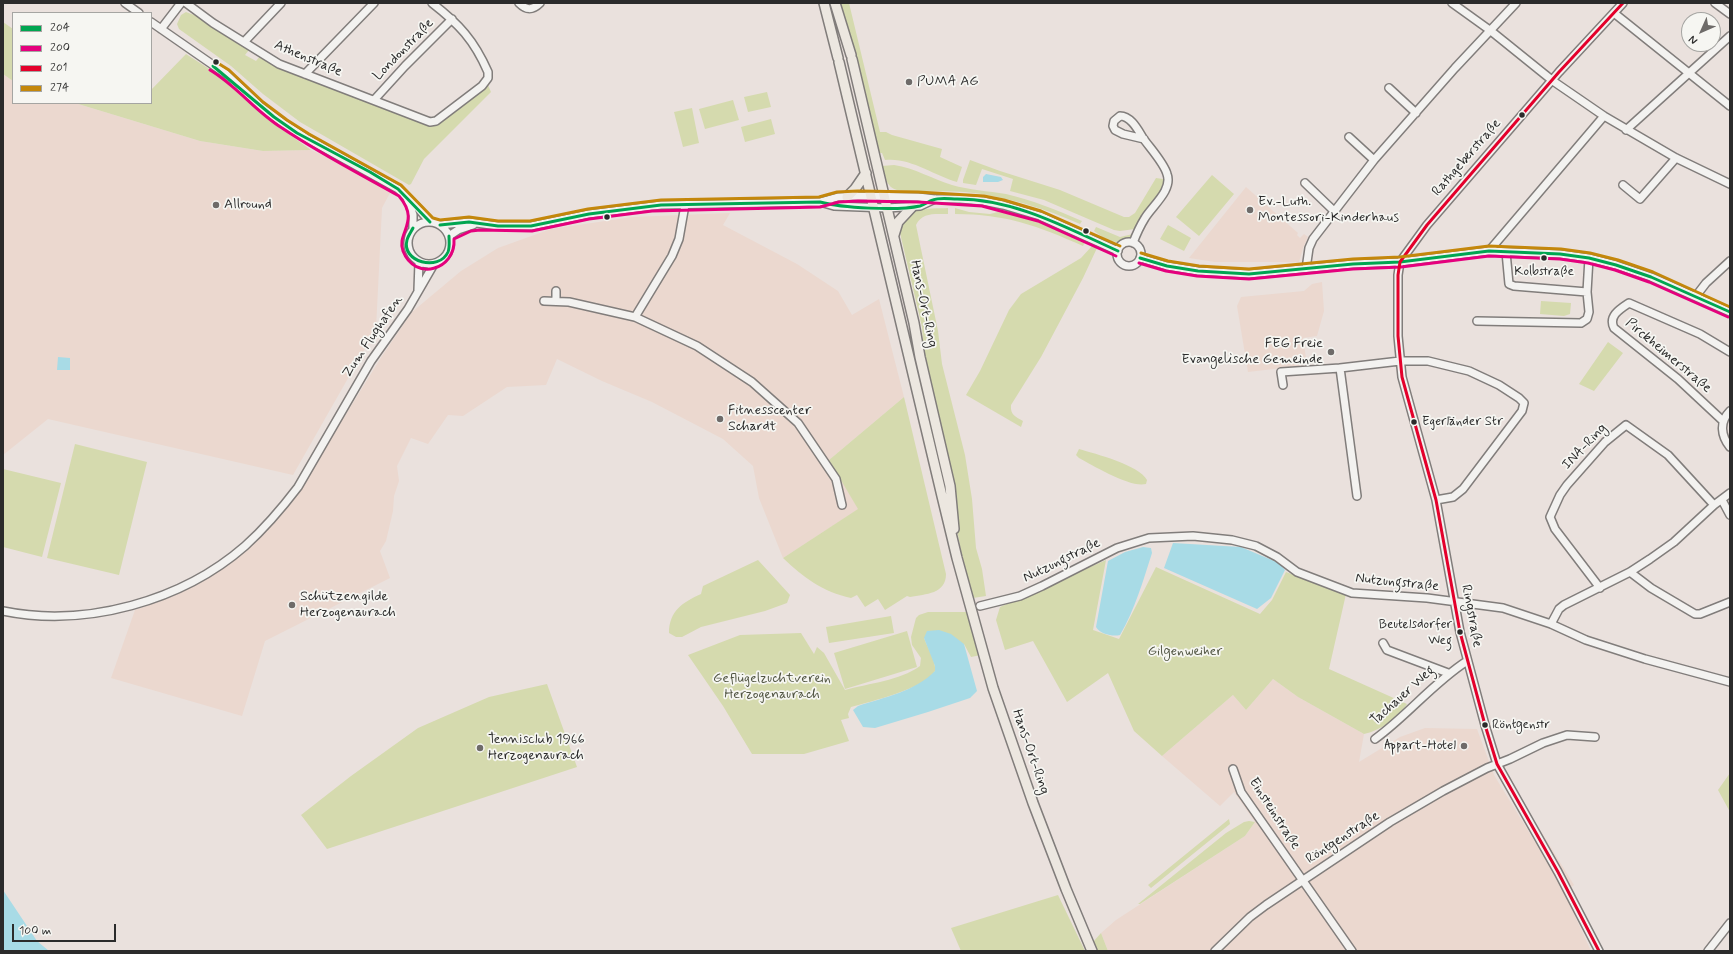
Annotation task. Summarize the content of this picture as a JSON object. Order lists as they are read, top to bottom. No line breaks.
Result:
{"streets":{"main road":["Hans-Ort-Ring"],"street":["Londonstraße","Athenstraße","Rathgeberstraße","Zum Flughafen","Pirckheimerstraße","INA-Ring","Nutzungstraße","Ringstraße","Tachauer Weg","Einsteinstraße","Röntgenstraße"]},"crossings":[["Londonstraße","Athenstraße"],["Rathgeberstraße","Ringstraße"],["Nutzungstraße","Ringstraße"],["Ringstraße","Tachauer Weg"],["Ringstraße","Röntgenstraße"],["Einsteinstraße","Röntgenstraße"]],"parks":["Gilgenweiher","Geflügelzuchtverein Herzogenaurach"],"places":["PUMA AG","Allround","Ev.-Luth. Montessori-Kinderhaus","Kolbstraße","FEG Freie Evangelische Gemeinde","Fitnesscenter Schardt","Egerländer Str","Schützengilde Herzogenaurach","Beutelsdorfer Weg","Röntgenstr","Appart-Hotel","Tennisclub 1966 Herzogenaurach"],"lines":["transit line 201","transit line 274","transit line 204","transit line 200"],"legend":["204","200","201","274"],"scale_bar":"100 m","north":"bottom left"}
